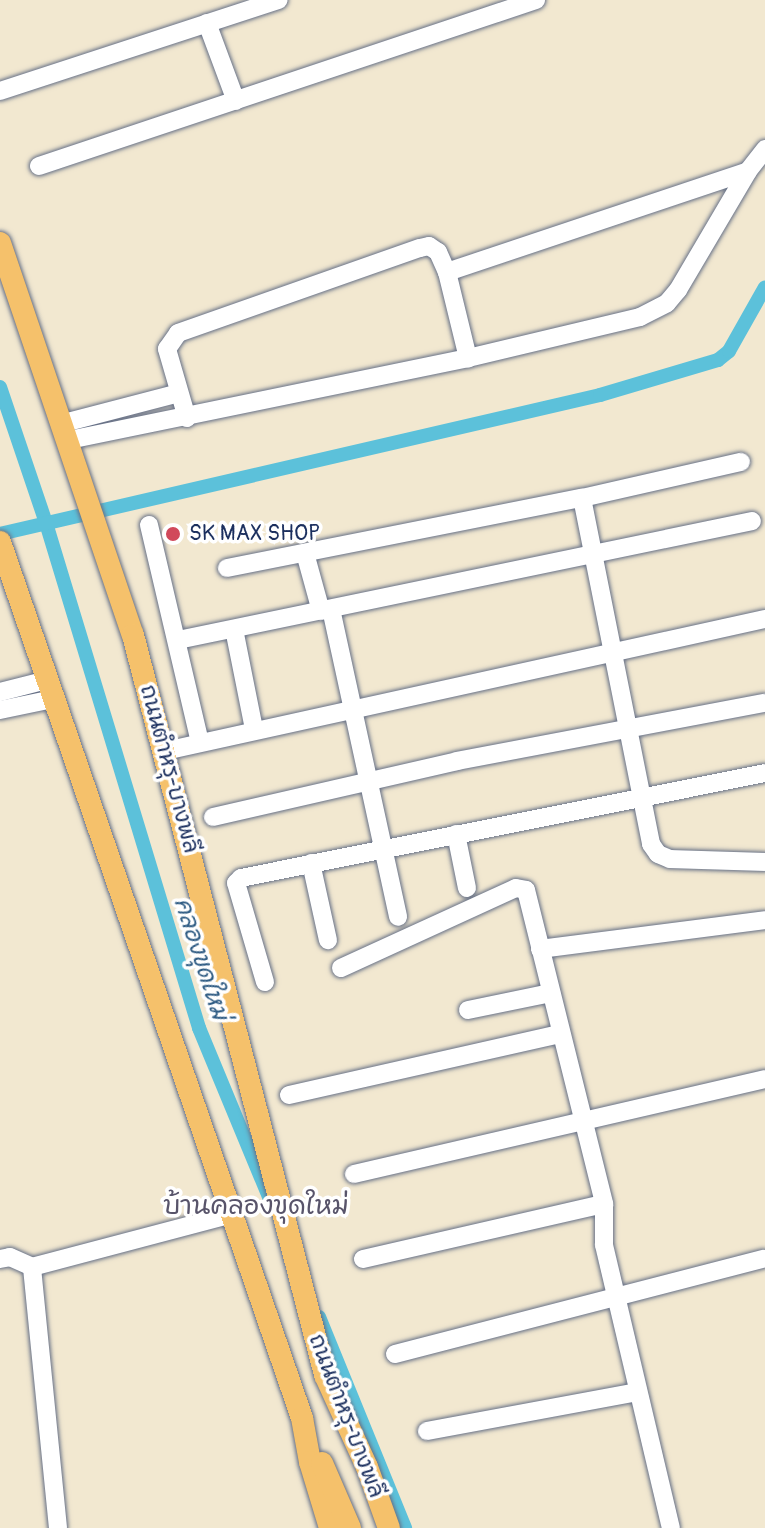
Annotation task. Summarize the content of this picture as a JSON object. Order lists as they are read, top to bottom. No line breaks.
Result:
{"streets":{"main road":["ถนนตำหรุ-บางพลี"]},"districts":["บ้านคลองขุดใหม่"],"water":["คลองขุดใหม่"],"places":["SK MAX SHOP"]}
